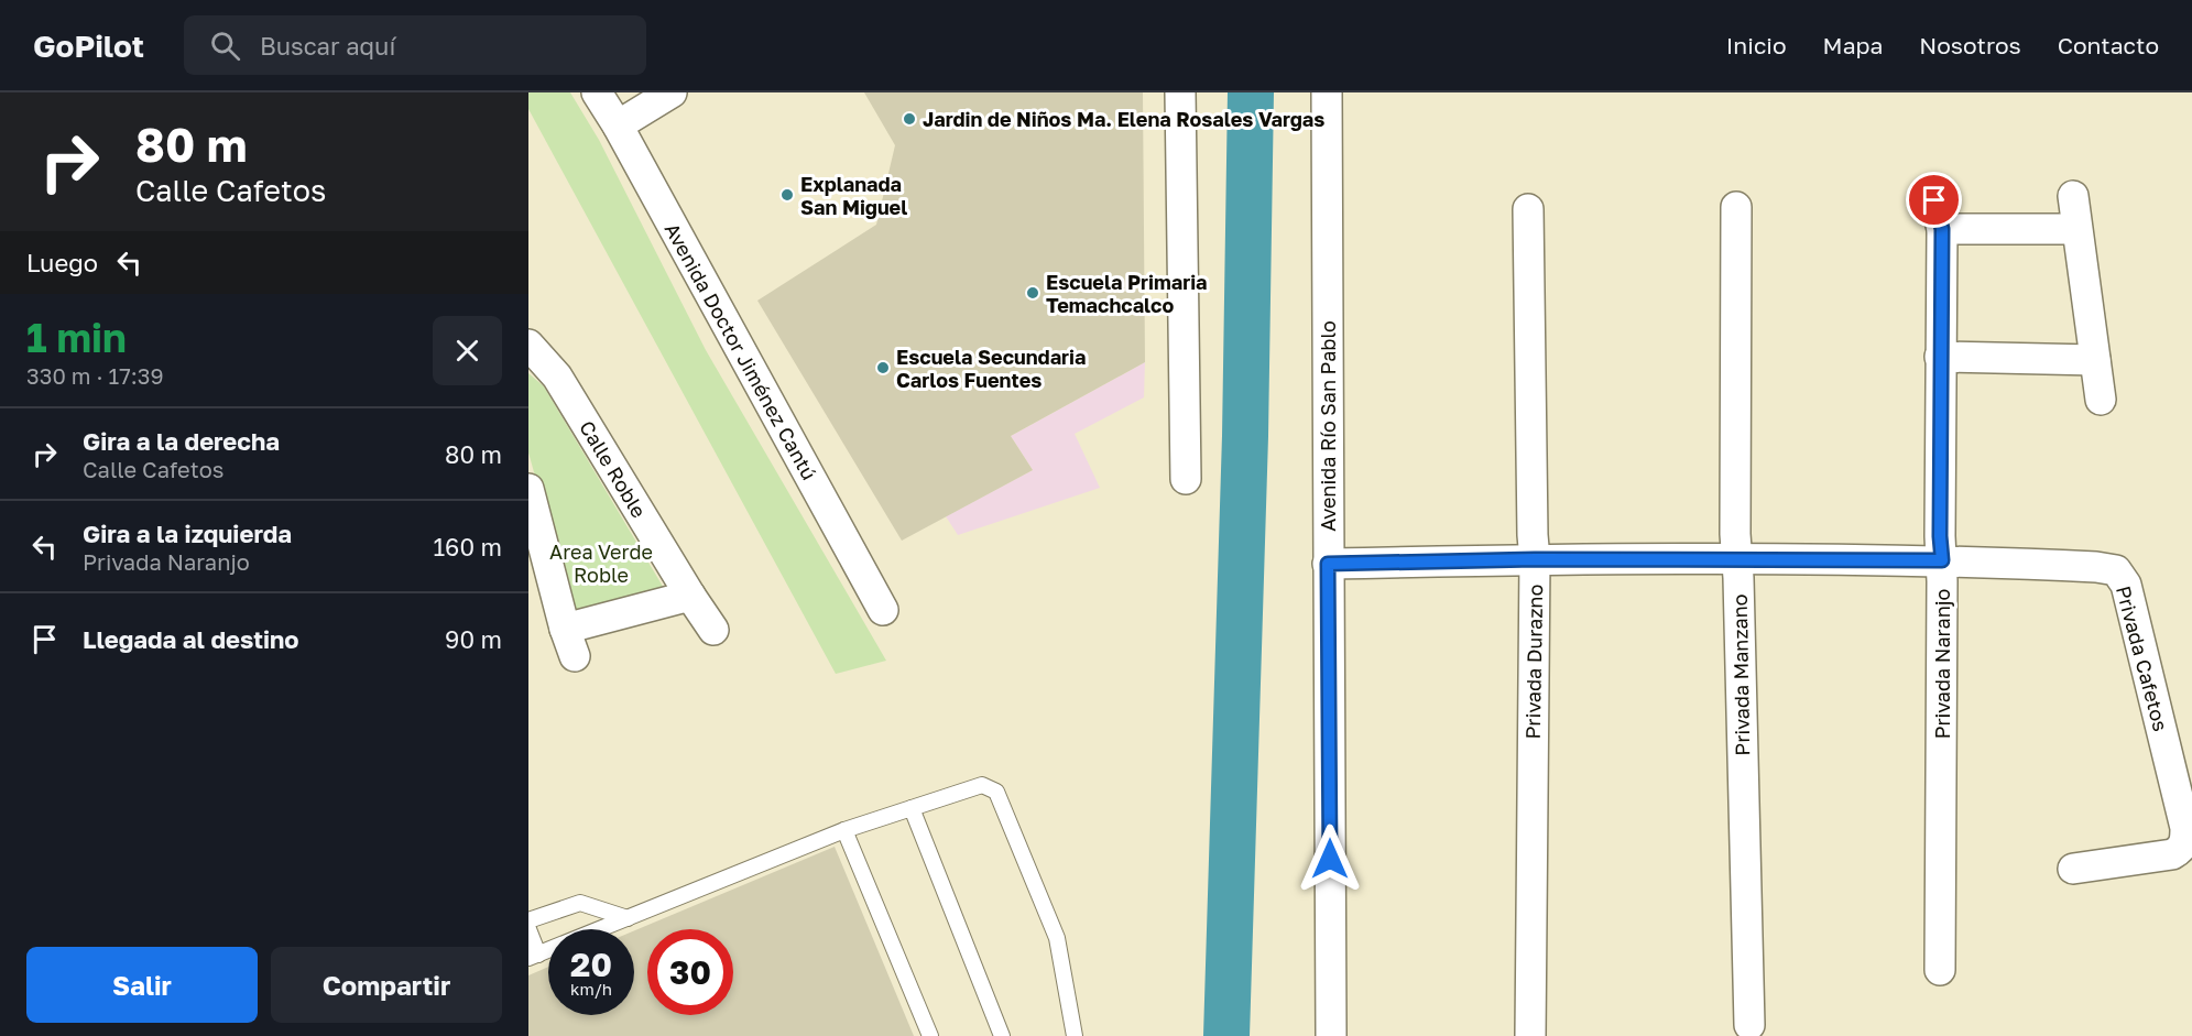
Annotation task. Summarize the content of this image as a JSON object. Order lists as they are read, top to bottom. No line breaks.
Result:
{"streets":{"street":["Avenida Doctor Jiménez Cantú","Avenida Río San Pablo","Calle Roble","Privada Cafetos","Privada Durazno","Privada Naranjo","Privada Manzano"]},"crossings":[["Privada Cafetos","Privada Naranjo"]],"parks":["Area Verde Roble"],"places":["Jardin de Niños Ma. Elena Rosales Vargas","Explanada San Miguel","Escuela Primaria Temachcalco","Escuela Secundaria Carlos Fuentes"],"page":{"header":"GoPilot","search":"Buscar aquí","nav":["Inicio","Mapa","Nosotros","Contacto"],"turn":["80 m","Calle Cafetos"],"then":"Luego","heading":["1 min","330 m · 17:39"],"list":[{"name":"Gira a la derecha","note":"Calle Cafetos","value":"80 m"},{"name":"Gira a la izquierda","note":"Privada Naranjo","value":"160 m"},{"name":"Llegada al destino","value":"90 m"}],"speed":"20 km/h","limit":"30","buttons":["Salir","Compartir"]}}
